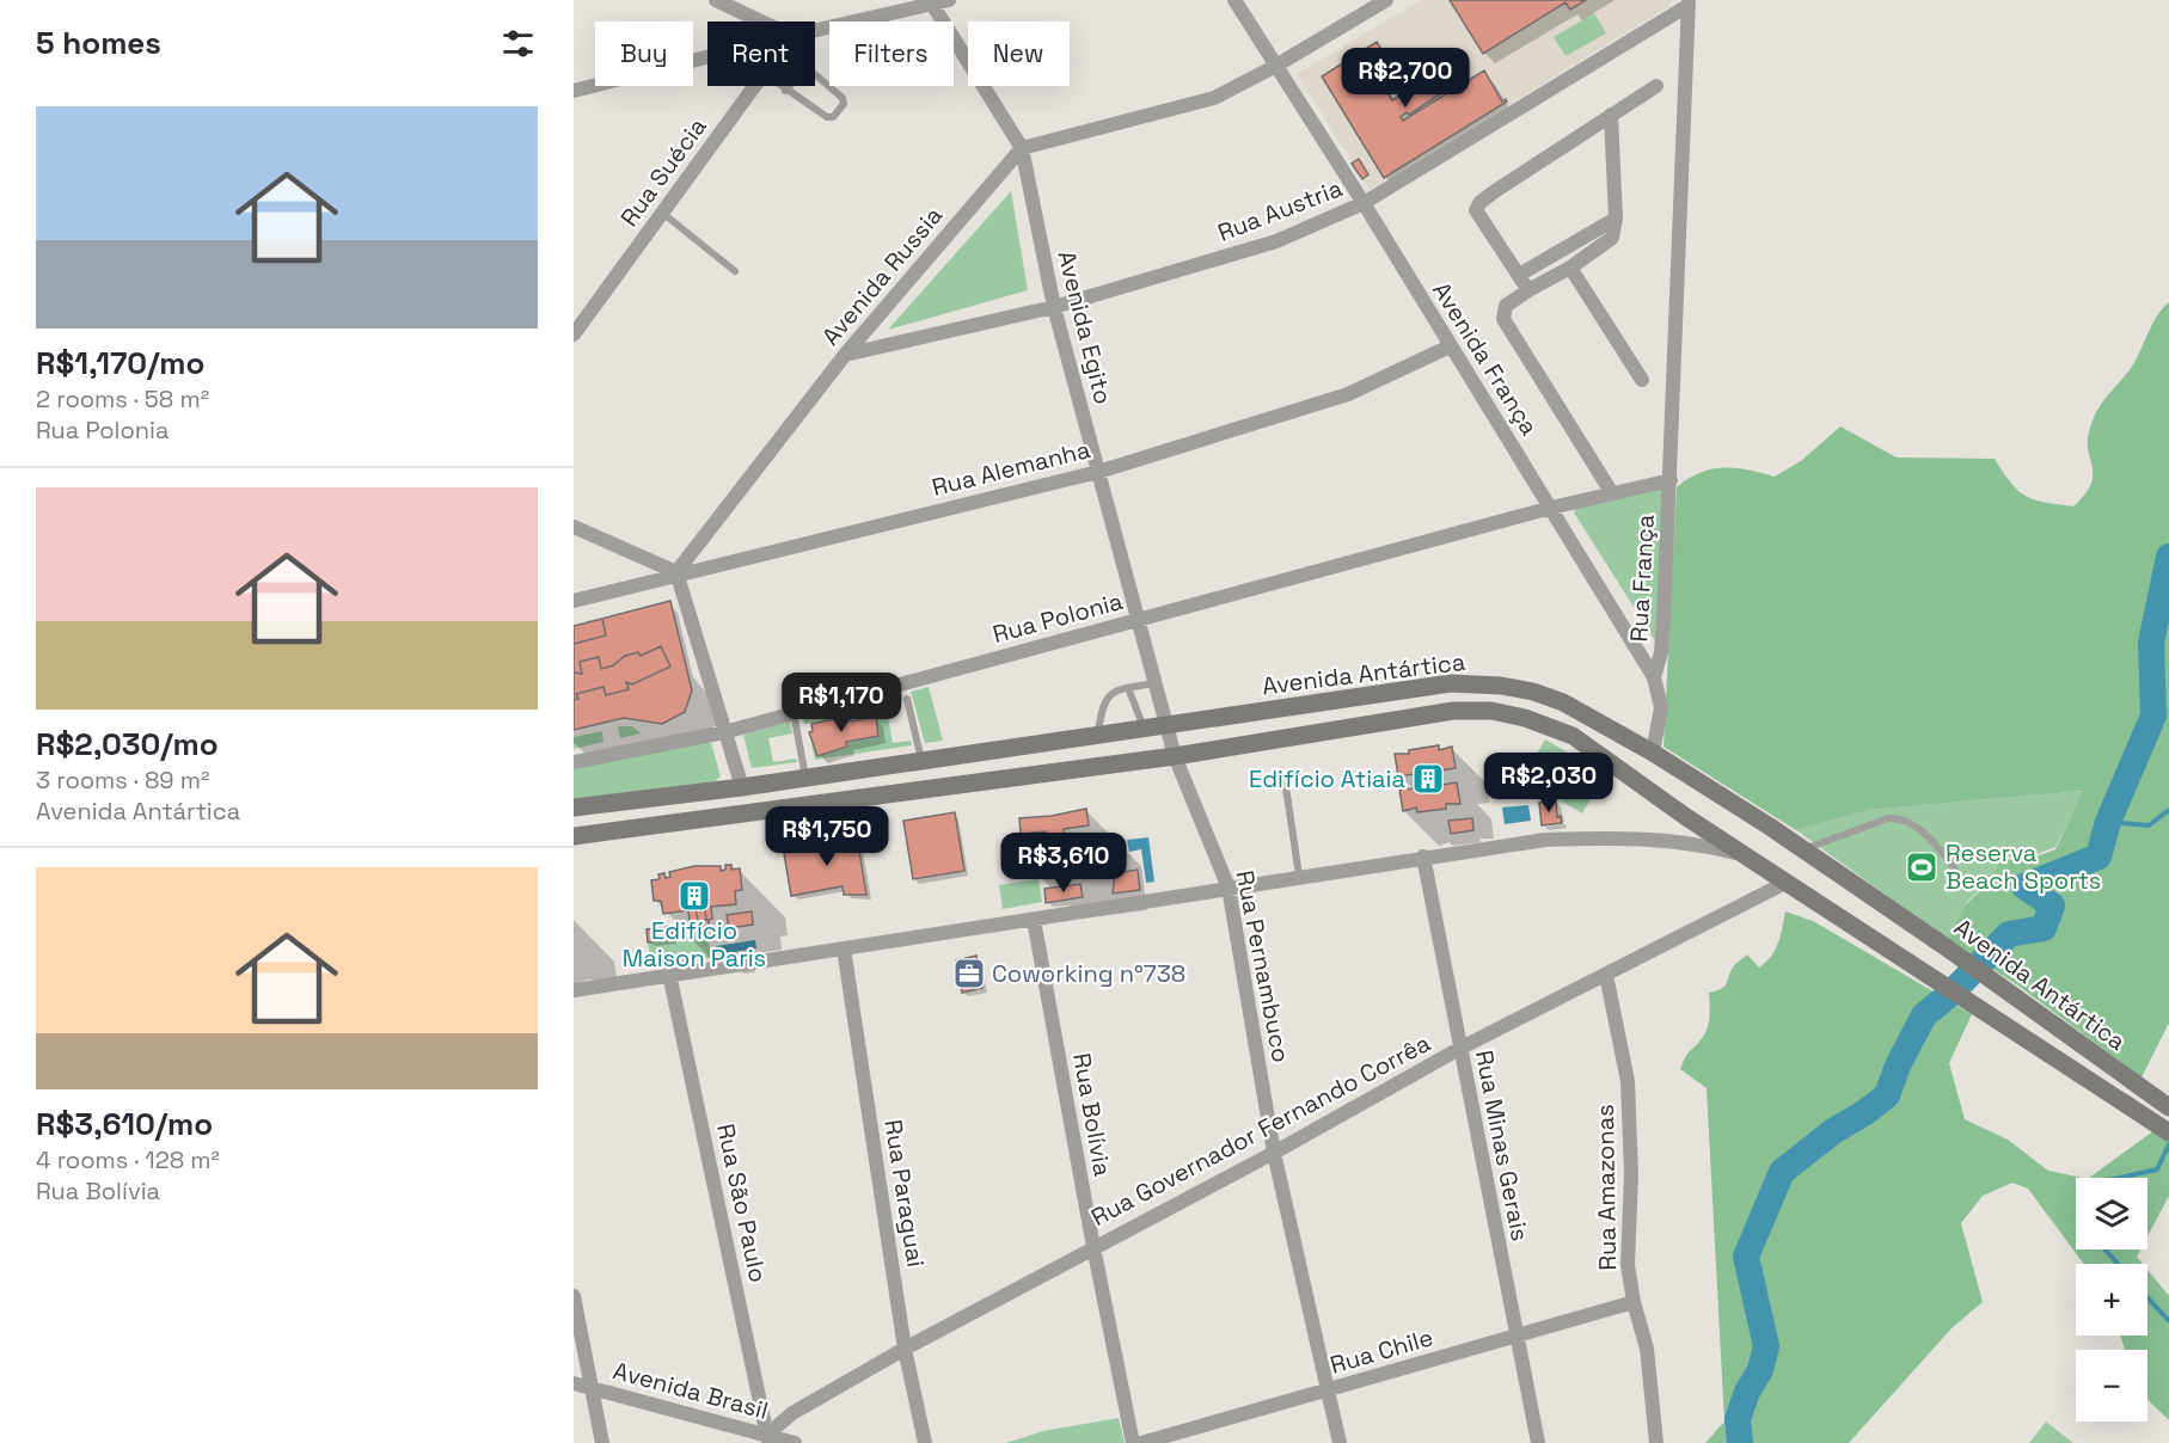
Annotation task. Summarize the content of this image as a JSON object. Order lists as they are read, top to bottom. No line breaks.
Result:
{"streets":{"main road":["Avenida Antártica"],"street":["Rua Suécia","Rua Austria","Avenida Russia","Avenida Egito","Avenida França","Rua Alemanha","Rua França","Rua Polonia","Rua Pernambuco","Rua Bolívia","Rua Governador Fernando Corrêa","Rua Minas Gerais","Rua Amazonas","Rua Paraguai","Rua São Paulo","Rua Chile","Avenida Brasil"]},"crossings":[["Rua Austria","Avenida Russia"],["Rua Austria","Avenida Egito"],["Rua Austria","Avenida França"],["Rua Austria","Rua França"],["Avenida Russia","Avenida Egito"],["Avenida Russia","Rua Alemanha"],["Avenida Egito","Rua Alemanha"],["Avenida Egito","Rua Polonia"],["Avenida Egito","Avenida Antártica"],["Avenida Egito","Rua Pernambuco"],["Avenida França","Rua Alemanha"],["Avenida França","Rua França"],["Avenida França","Rua Polonia"],["Avenida França","Avenida Antártica"],["Avenida Antártica","Rua Pernambuco"],["Avenida Antártica","Rua Governador Fernando Corrêa"],["Rua Pernambuco","Rua Governador Fernando Corrêa"],["Rua Pernambuco","Rua Chile"],["Rua Bolívia","Rua Governador Fernando Corrêa"],["Rua Governador Fernando Corrêa","Rua Minas Gerais"],["Rua Governador Fernando Corrêa","Rua Amazonas"],["Rua Governador Fernando Corrêa","Rua Paraguai"],["Rua Governador Fernando Corrêa","Rua São Paulo"],["Rua Governador Fernando Corrêa","Avenida Brasil"],["Rua Minas Gerais","Rua Chile"],["Rua Amazonas","Rua Chile"],["Rua São Paulo","Avenida Brasil"]],"places":{"building":["Edifício Atiaia","Edifício Maison Paris"],"sports":["Reserva Beach Sports"],"office":["Coworking n°738"]},"page":{"heading":"5 homes","chip":["Buy","Rent","Filters","New"],"price":["R$2,700","R$1,170","R$2,030","R$1,750","R$3,610"],"list":[{"name":"R$1,170/mo","note":"2 rooms · 58 m² · Rua Polonia"},{"name":"R$2,030/mo","note":"3 rooms · 89 m² · Avenida Antártica"},{"name":"R$3,610/mo","note":"4 rooms · 128 m² · Rua Bolívia"}],"map_buttons":["+","−"]}}
